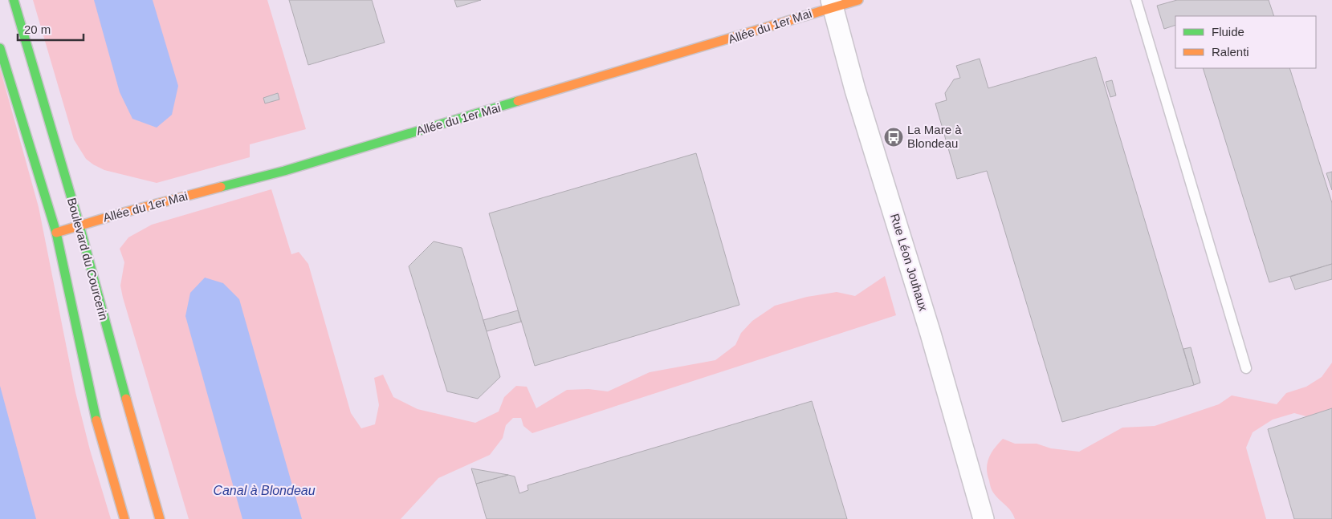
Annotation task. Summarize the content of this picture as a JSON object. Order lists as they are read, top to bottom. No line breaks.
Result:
{"streets":{"main road":["Allée du 1er Mai","Boulevard du Courcerin"],"street":["Rue Léon Jouhaux"]},"crossings":[["Allée du 1er Mai","Boulevard du Courcerin"],["Allée du 1er Mai","Rue Léon Jouhaux"]],"water":["Canal à Blondeau"],"places":{"bus stop":["La Mare à Blondeau"]},"legend":["Fluide","Ralenti"],"scale_bar":"20 m"}
